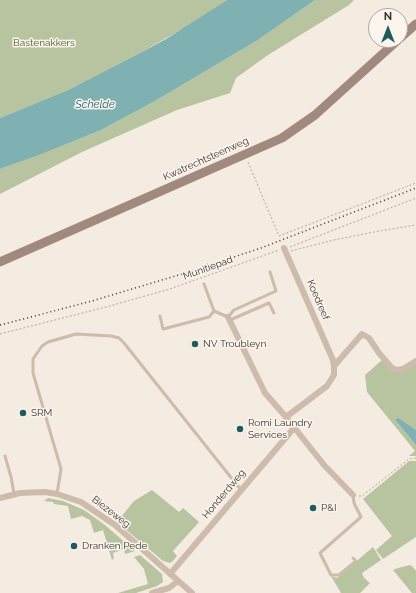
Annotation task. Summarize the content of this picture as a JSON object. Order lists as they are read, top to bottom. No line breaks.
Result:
{"streets":{"street":["Kwatrechtsteenweg","Koedreef","Honderdweg","Biezeweg"],"path":["Munitiepad"]},"crossings":[["Munitiepad","Koedreef"],["Honderdweg","Biezeweg"]],"water":["Schelde"],"parks":["Bastenakkers"],"places":["NV Troubleyn","SRM","Romi Laundry Services","P&I","Dranken Pede"],"north":"top"}
